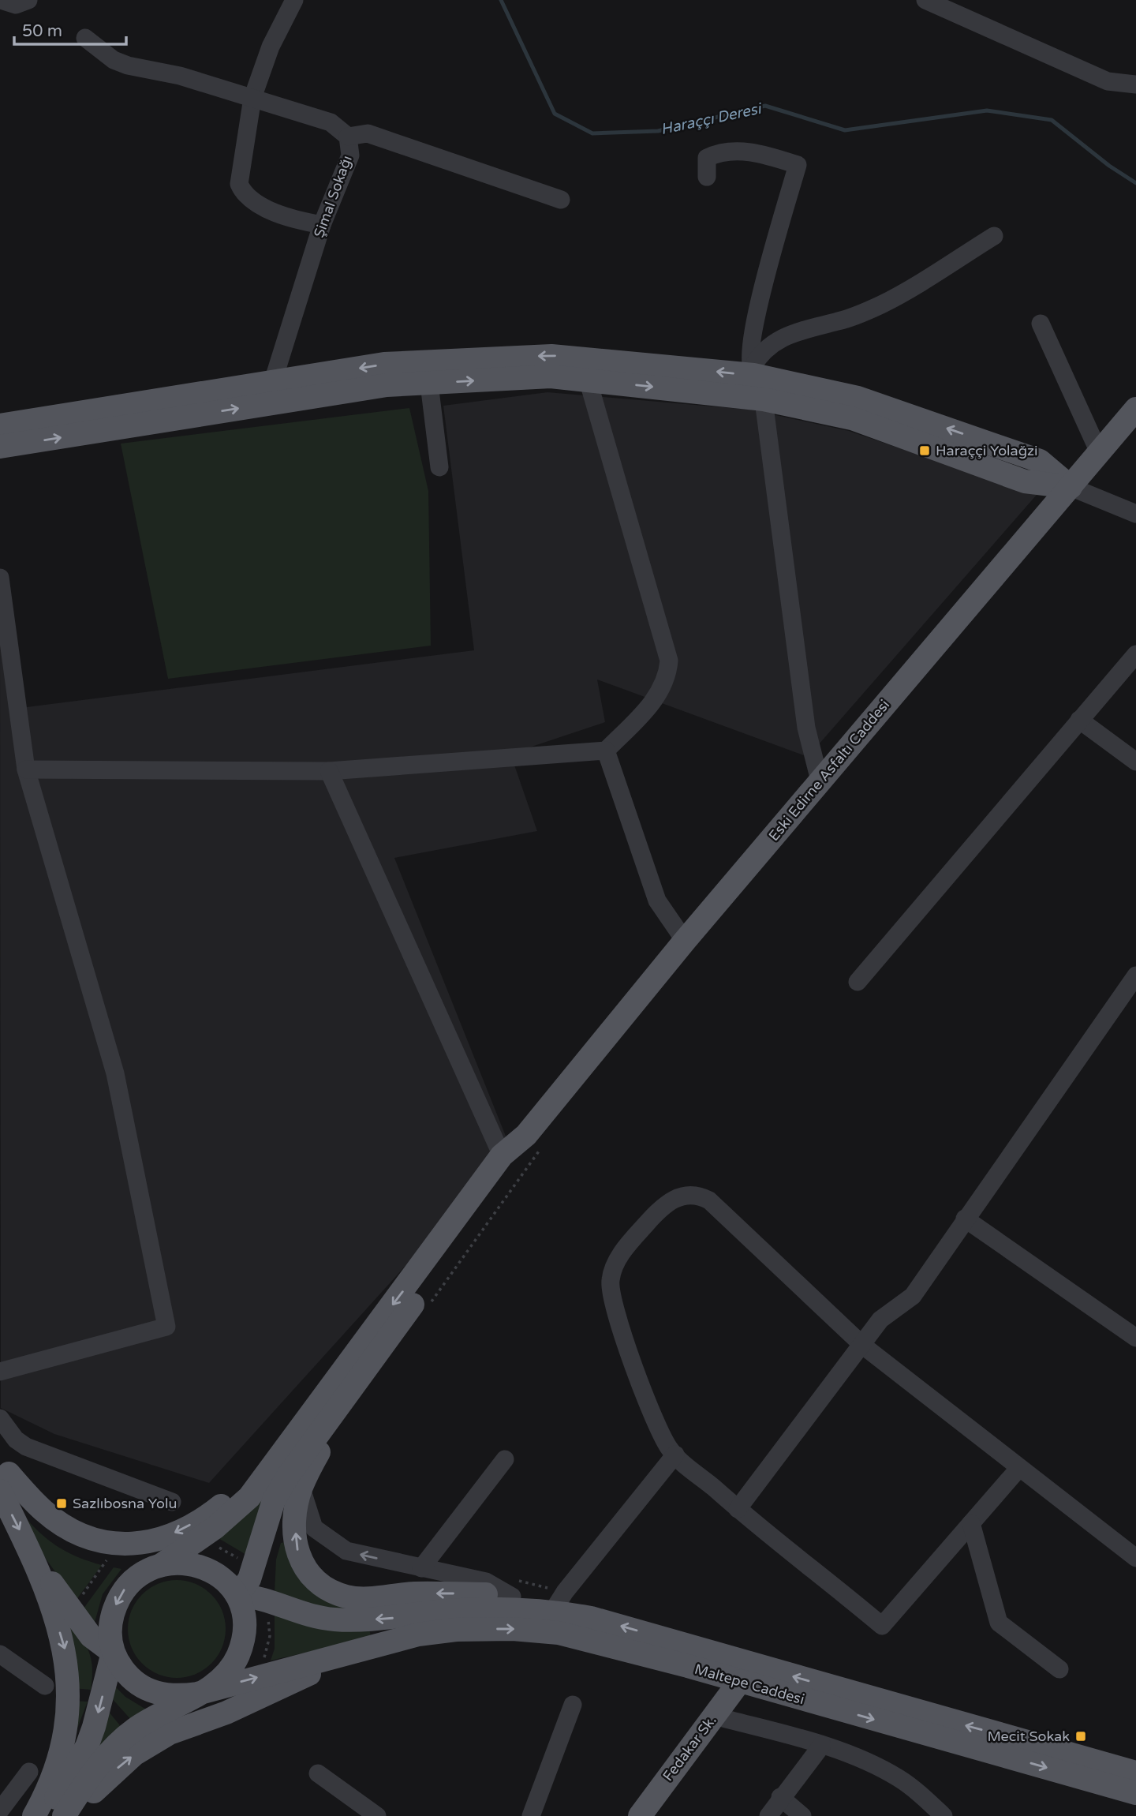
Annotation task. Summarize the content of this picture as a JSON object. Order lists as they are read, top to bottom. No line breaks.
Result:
{"streets":{"main road":["Eski Edirne Asfaltı Caddesi","Maltepe Caddesi","Fedakar Sk."],"street":["Şimal Sokağı"]},"crossings":[["Maltepe Caddesi","Fedakar Sk."]],"water":["Haraççı Deresi"],"places":{"transit":["Haraççi Yolağzi","Sazlıbosna Yolu","Mecit Sokak"]},"scale_bar":"50 m"}
